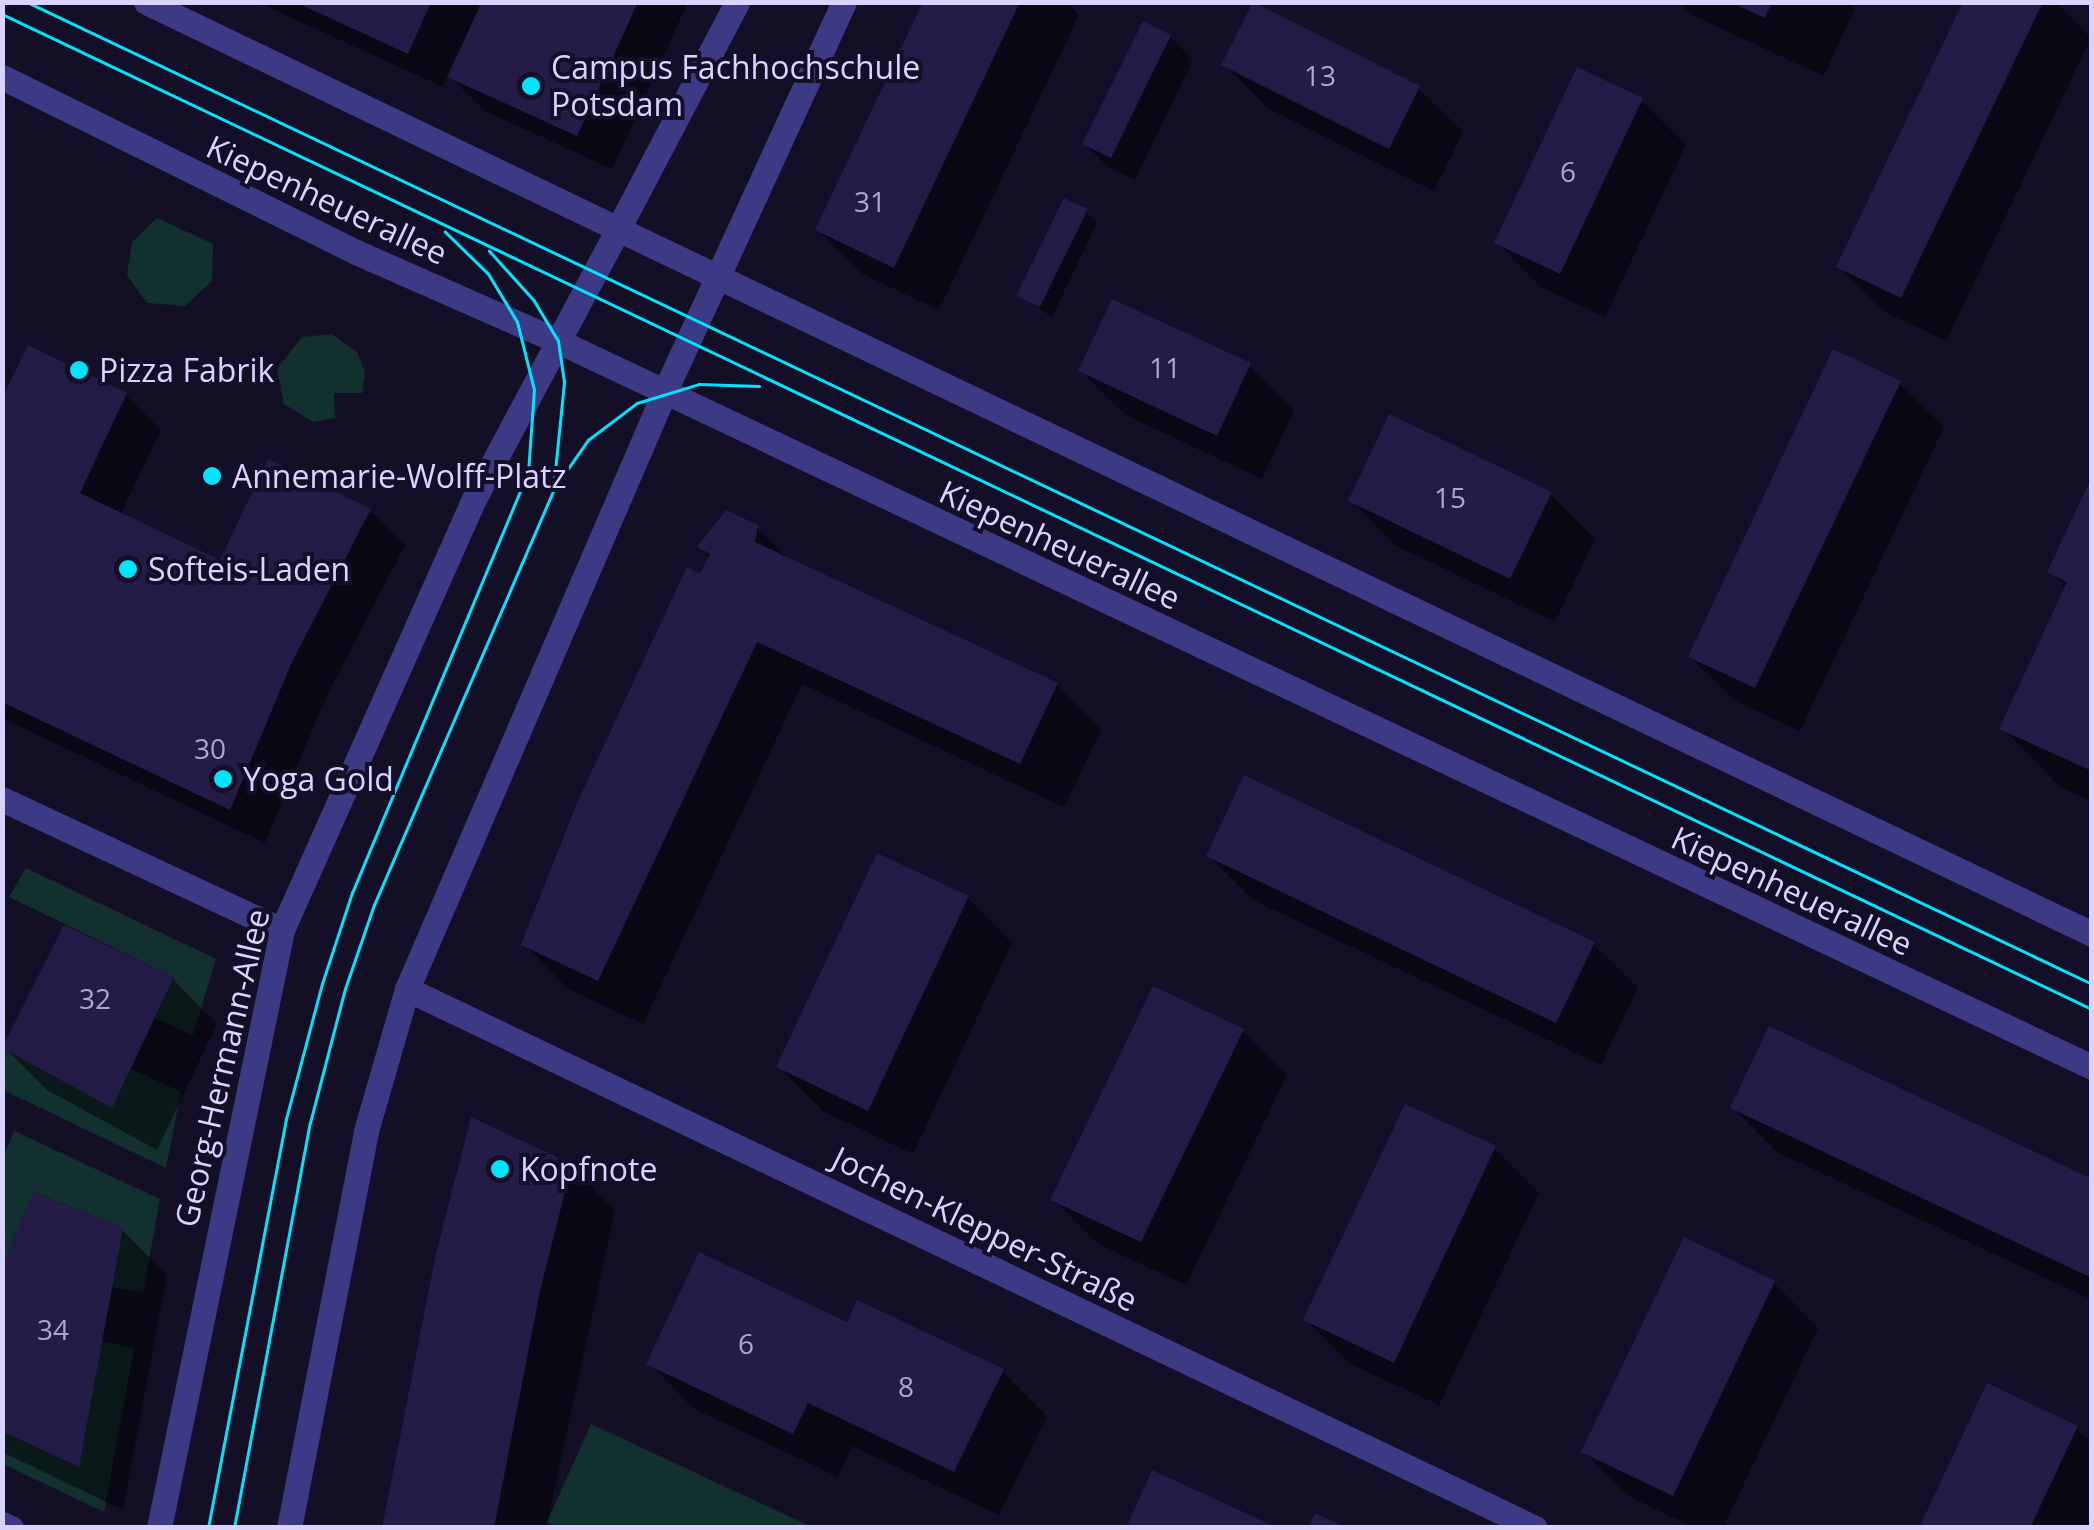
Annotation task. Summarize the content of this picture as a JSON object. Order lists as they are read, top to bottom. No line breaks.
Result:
{"streets":{"street":["Kiepenheuerallee","Georg-Hermann-Allee","Jochen-Klepper-Straße"]},"crossings":[["Kiepenheuerallee","Georg-Hermann-Allee"]],"places":["Campus Fachhochschule Potsdam","Pizza Fabrik","Annemarie-Wolff-Platz","Softeis-Laden","Yoga Gold","Kopfnote"],"house_numbers":["13","6","31","11","15","30","32","34","6","8"]}
